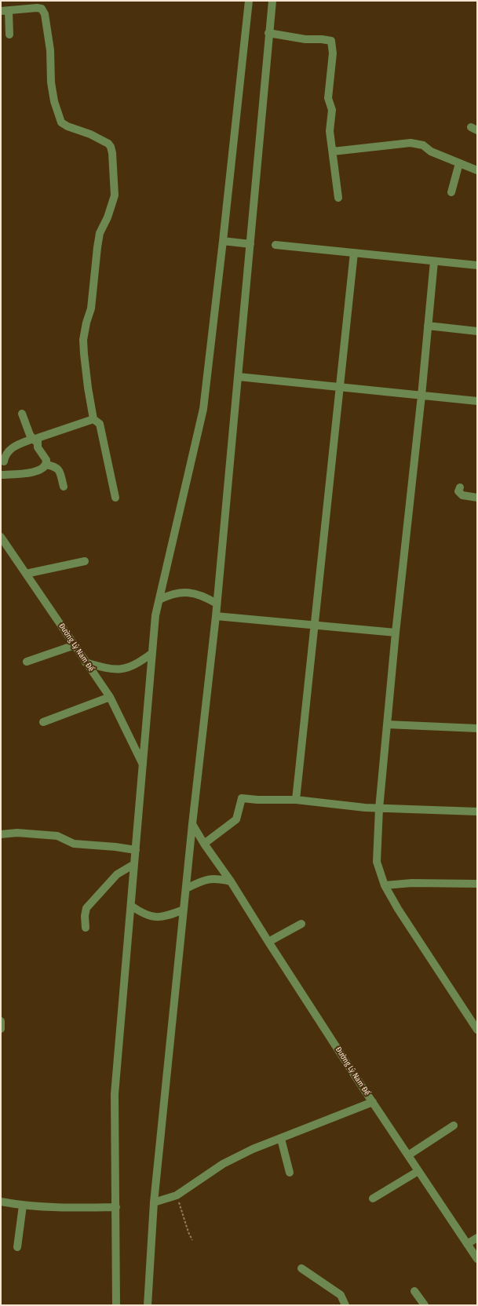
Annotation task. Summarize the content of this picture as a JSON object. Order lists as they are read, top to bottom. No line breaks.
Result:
{"streets":{"street":["Đường Lý Nam Đế"]}}
